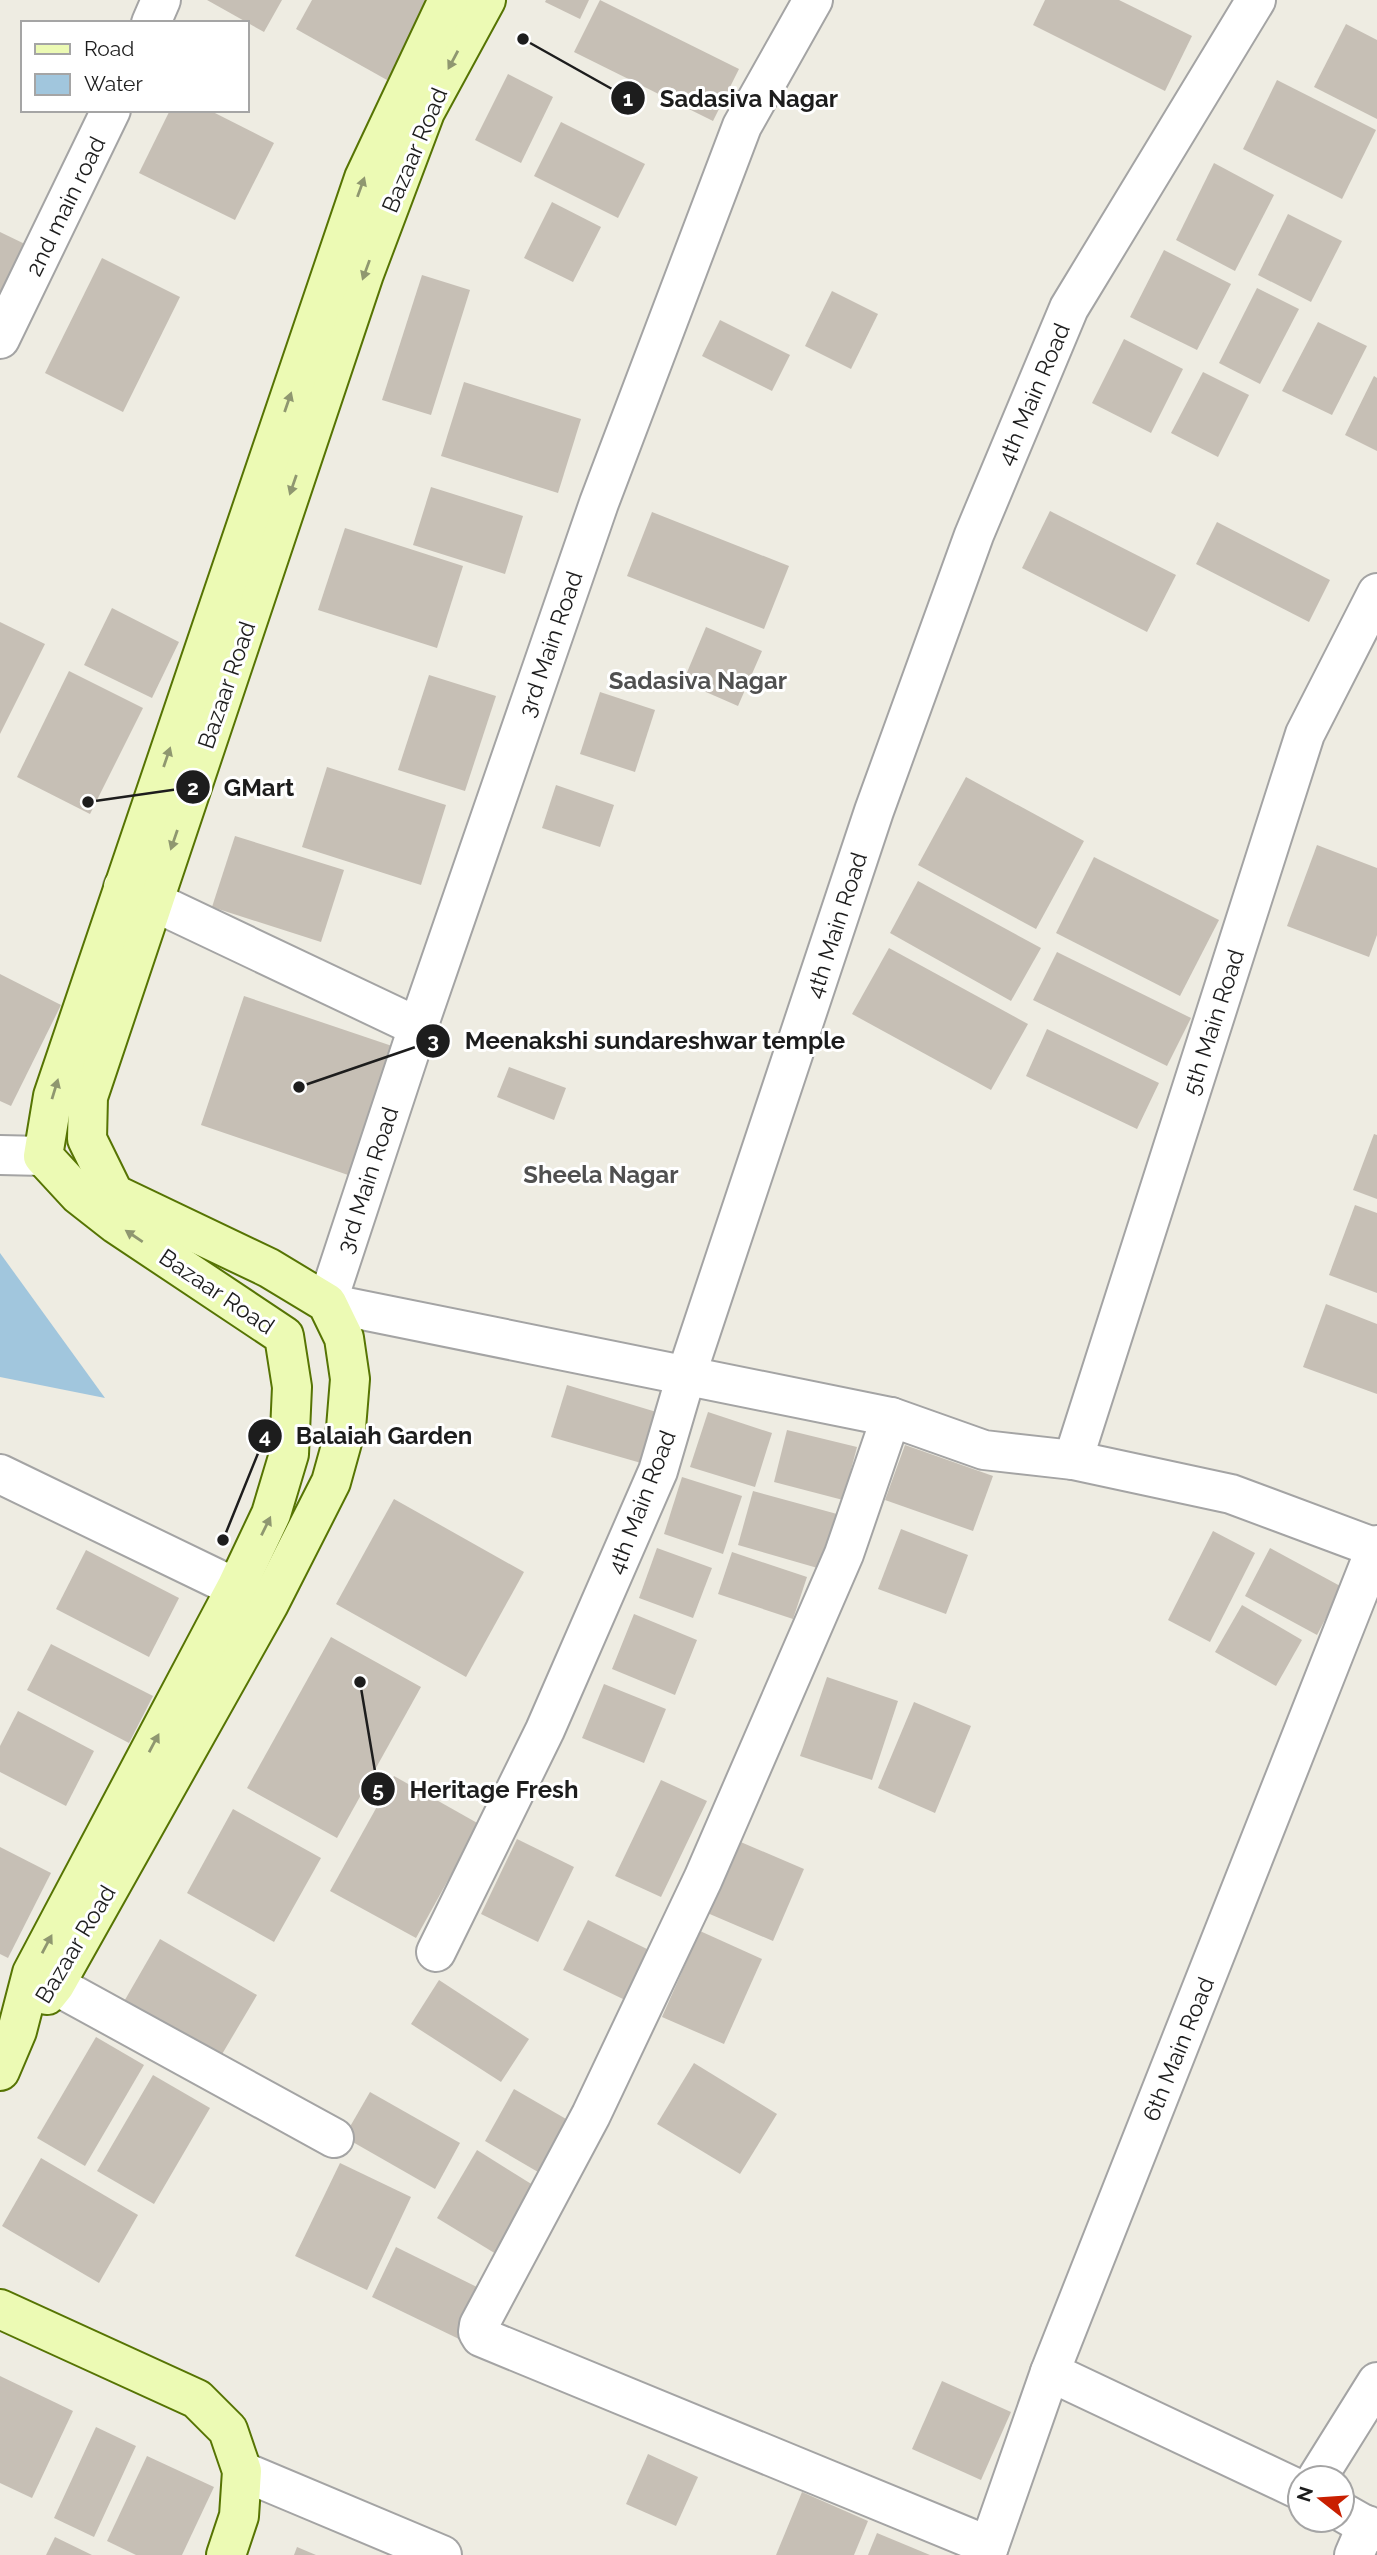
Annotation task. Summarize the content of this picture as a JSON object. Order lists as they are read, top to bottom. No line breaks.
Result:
{"streets":{"main road":["Bazaar Road"],"street":["2nd main road","4th Main Road","3rd Main Road","5th Main Road","6th Main Road"]},"crossings":[["Bazaar Road","3rd Main Road"]],"districts":["Sadasiva Nagar","Sheela Nagar"],"places":["Sadasiva Nagar","GMart","Meenakshi sundareshwar temple","Balaiah Garden","Heritage Fresh"],"legend":["Road","Water"],"north":"left"}
